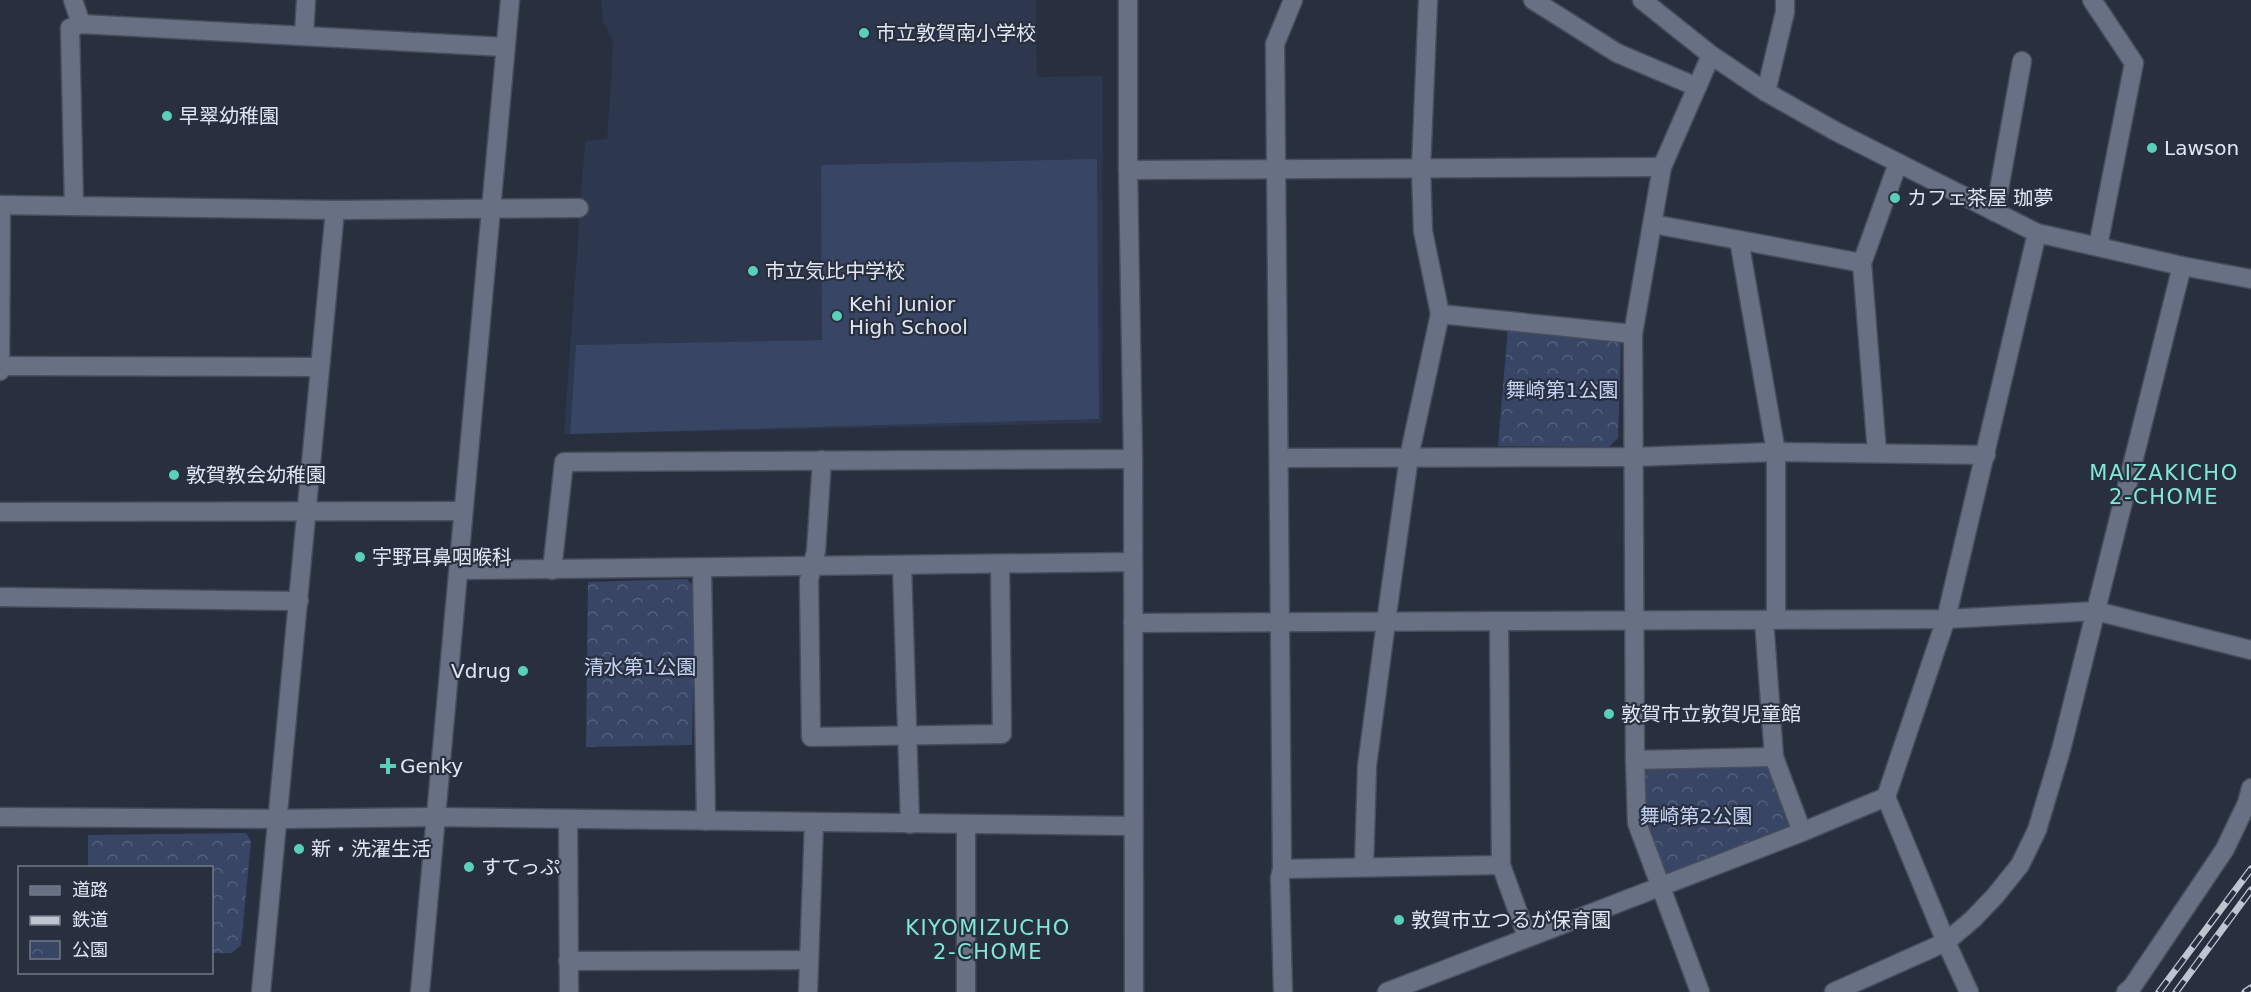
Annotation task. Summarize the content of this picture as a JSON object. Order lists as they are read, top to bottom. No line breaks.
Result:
{"districts":["MAIZAKICHO 2-CHOME","KIYOMIZUCHO 2-CHOME"],"parks":["舞崎第1公園","清水第1公園","舞崎第2公園"],"places":{"other":["市立敦賀南小学校","早翠幼稚園","Lawson","カフェ茶屋 珈夢","市立気比中学校","Kehi Junior High School","敦賀教会幼稚園","宇野耳鼻咽喉科","Vdrug","敦賀市立敦賀児童館","新・洗濯生活","すてっぷ","敦賀市立つるが保育園"],"health":["Genky"]},"legend":["道路","鉄道","公園"]}
